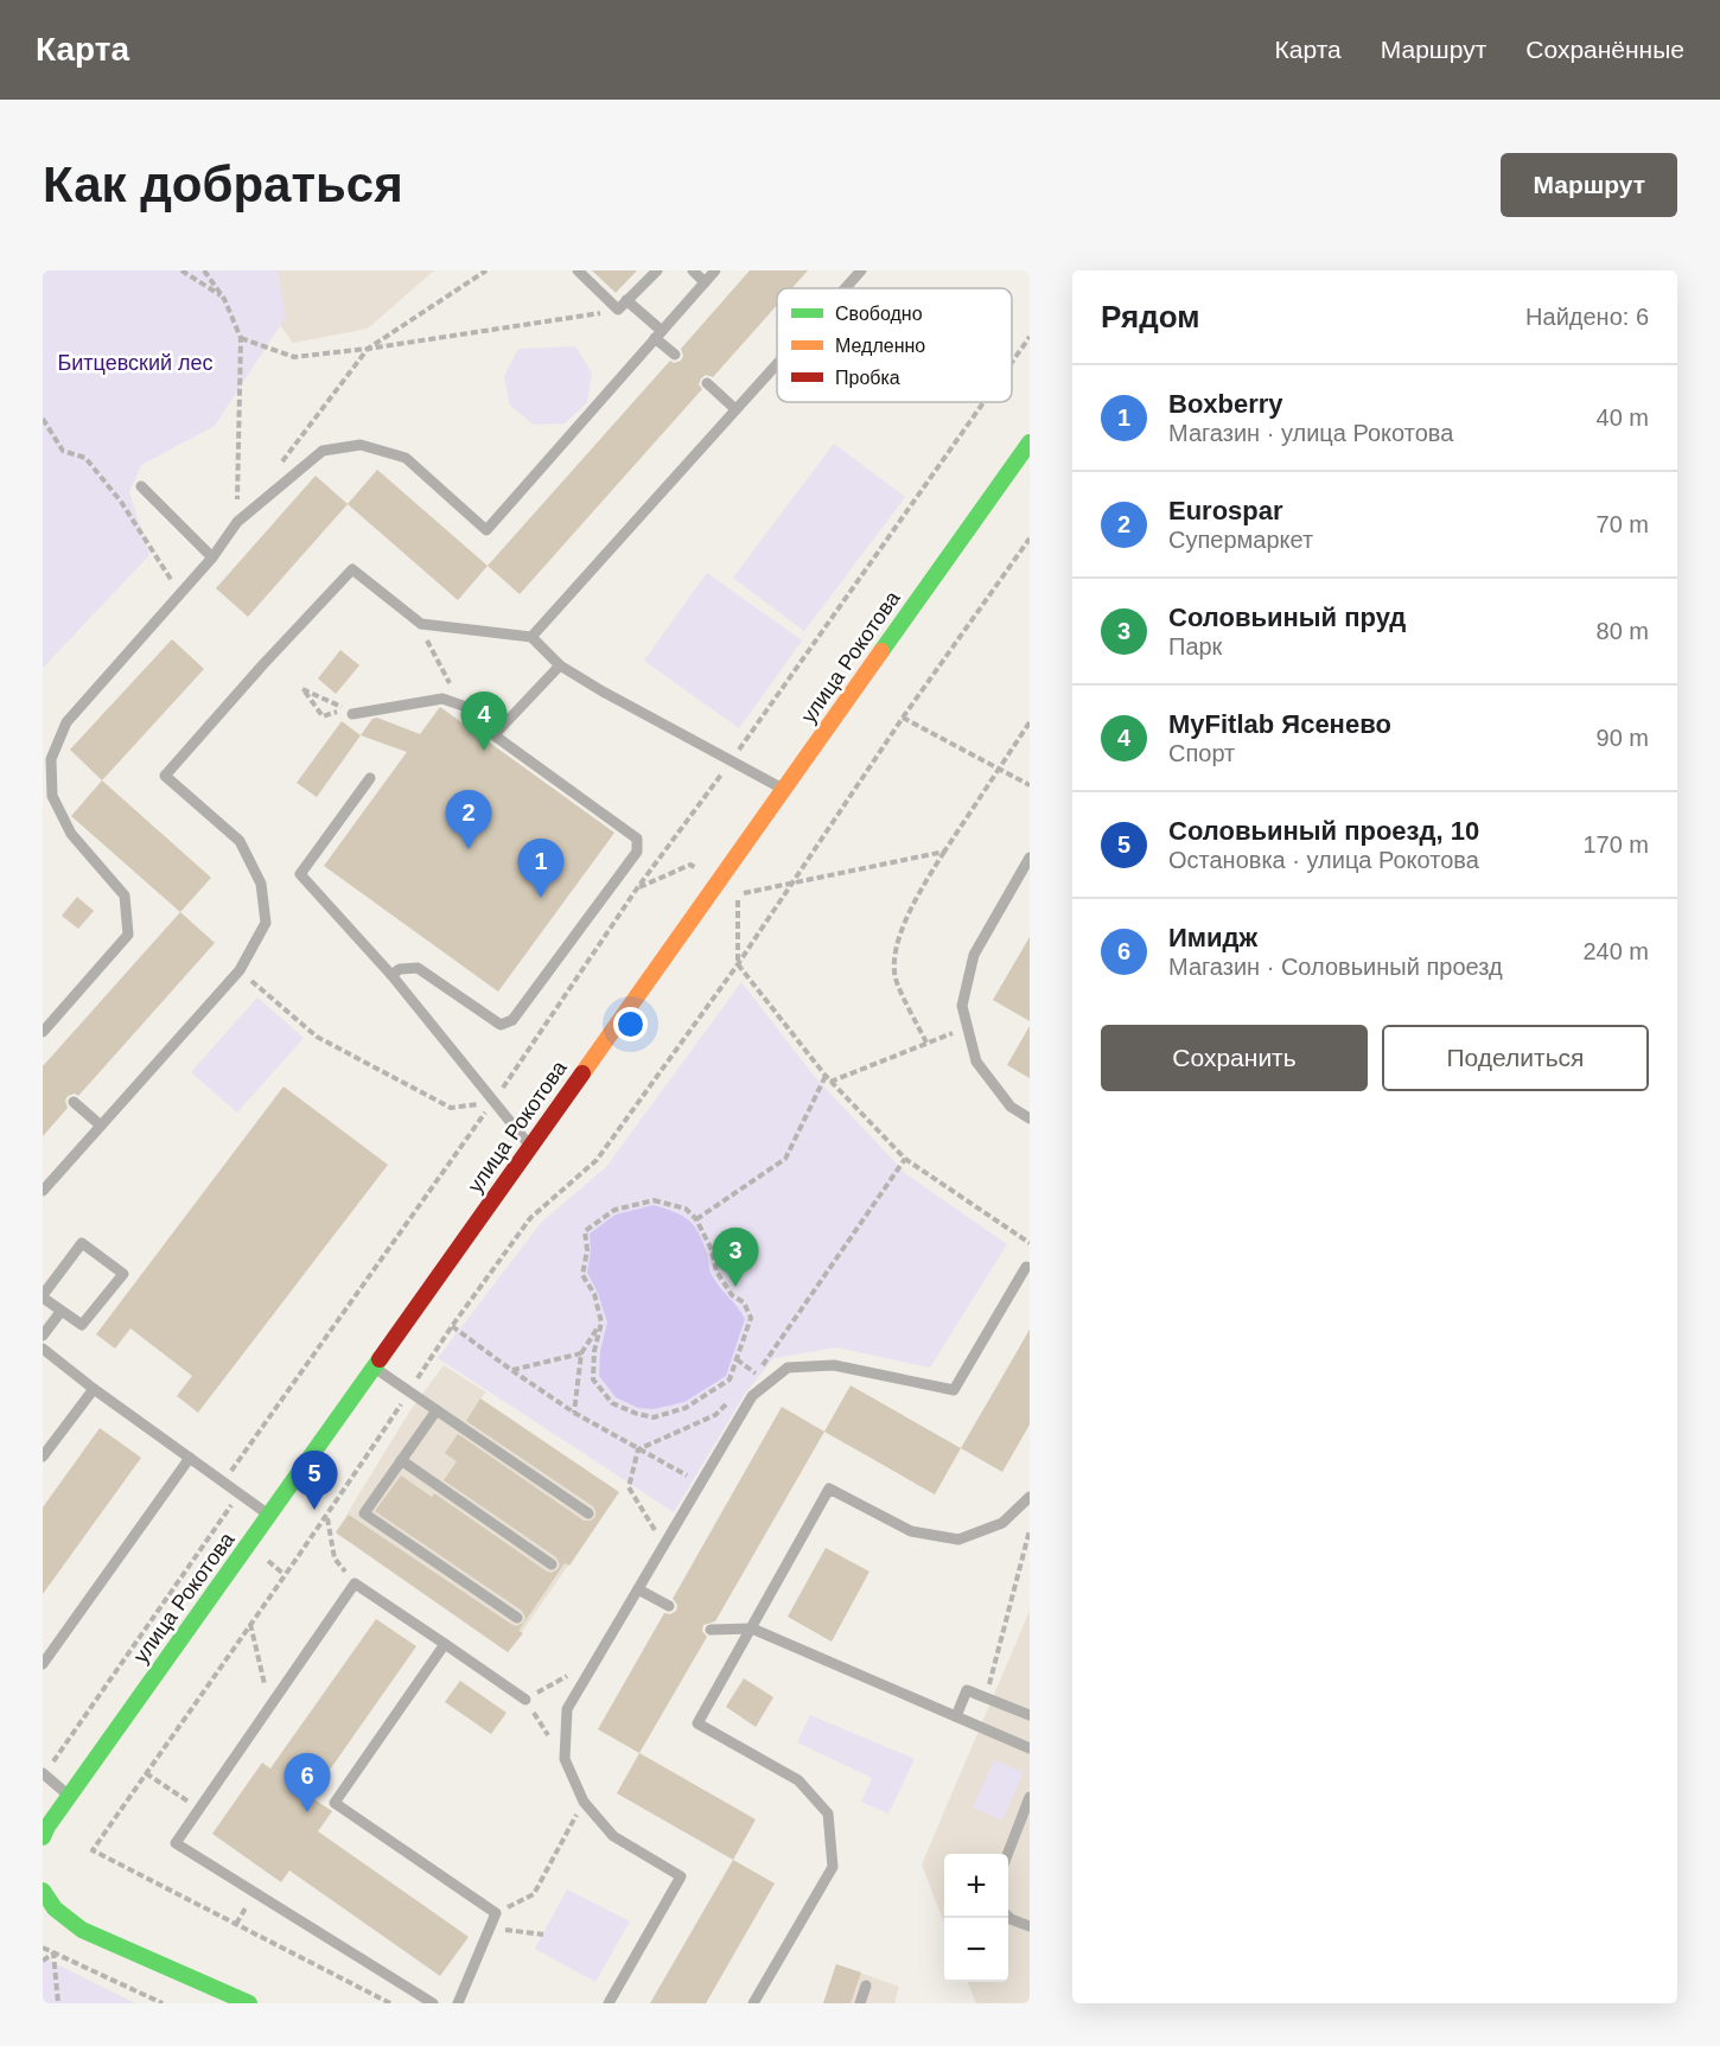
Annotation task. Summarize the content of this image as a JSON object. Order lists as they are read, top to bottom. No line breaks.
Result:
{"streets":{"street":["улица Рокотова"]},"parks":["Битцевский лес"],"legend":["Свободно","Медленно","Пробка"],"page":{"header":"Карта","nav":["Карта","Маршрут","Сохранённые"],"buttons":["Маршрут",["Сохранить","Поделиться"]],"title":"Как добраться","heading":["Рядом","Найдено: 6"],"list":[{"mark":"1","name":"Boxberry","note":"Магазин · улица Рокотова","value":"40 m"},{"mark":"2","name":"Eurospar","note":"Супермаркет","value":"70 m"},{"mark":"3","name":"Соловьиный пруд","note":"Парк","value":"80 m"},{"mark":"4","name":"MyFitlab Ясенево","note":"Спорт","value":"90 m"},{"mark":"5","name":"Соловьиный проезд, 10","note":"Остановка · улица Рокотова","value":"170 m"},{"mark":"6","name":"Имидж","note":"Магазин · Соловьиный проезд","value":"240 m"}],"pins":["4","2","1","3","5","6"],"map_buttons":["+","−"]}}
